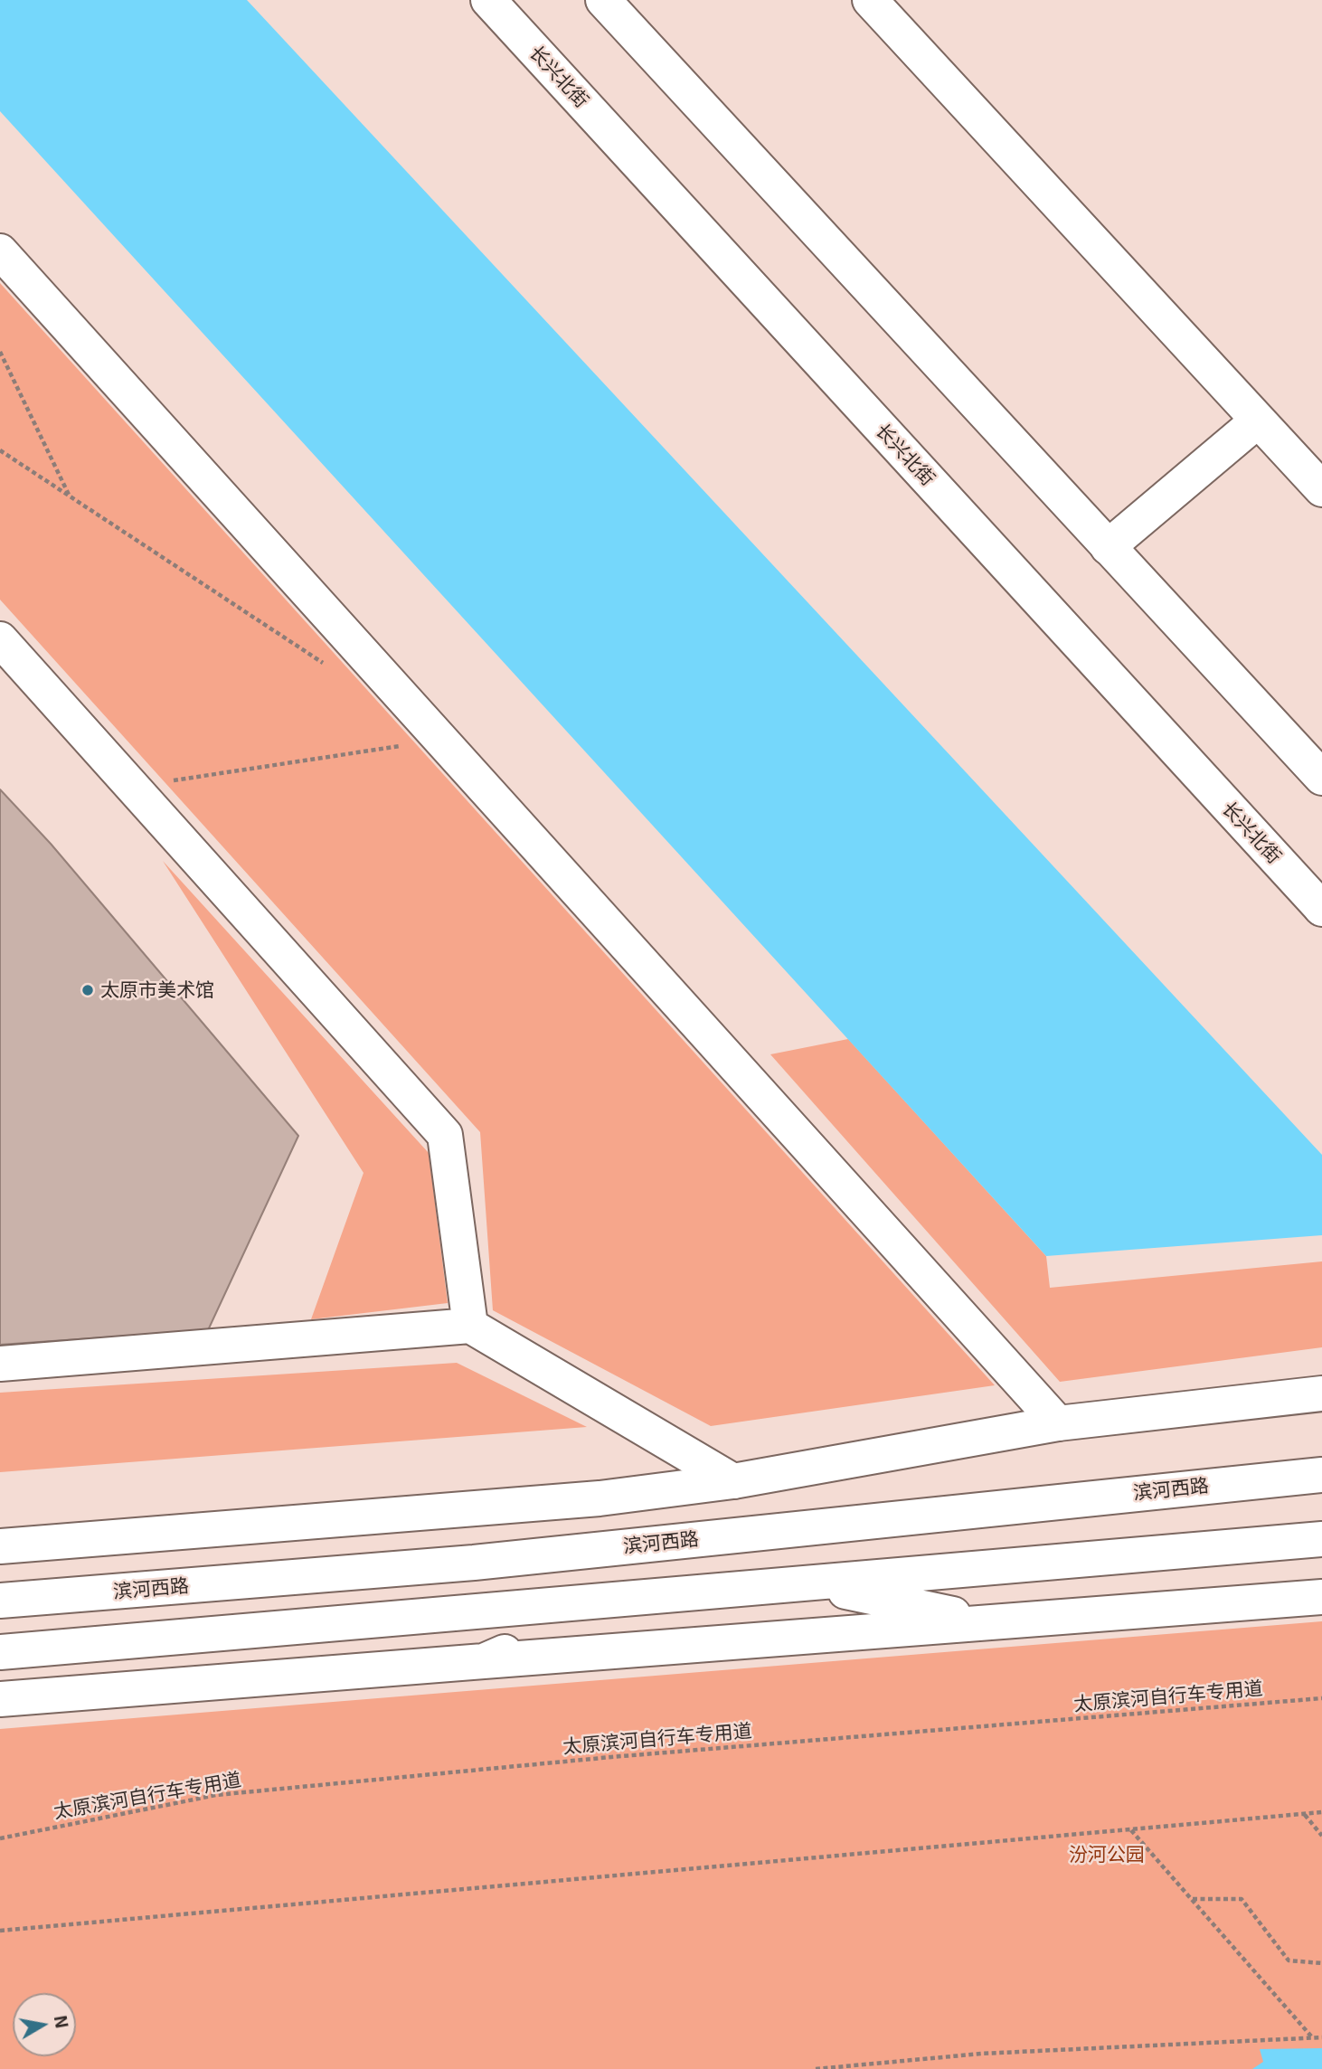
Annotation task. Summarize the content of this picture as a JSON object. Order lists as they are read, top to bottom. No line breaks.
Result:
{"streets":{"main road":["长兴北街","滨河西路"],"path":["太原滨河自行车专用道"]},"parks":["汾河公园"],"places":["太原市美术馆"],"north":"right"}
